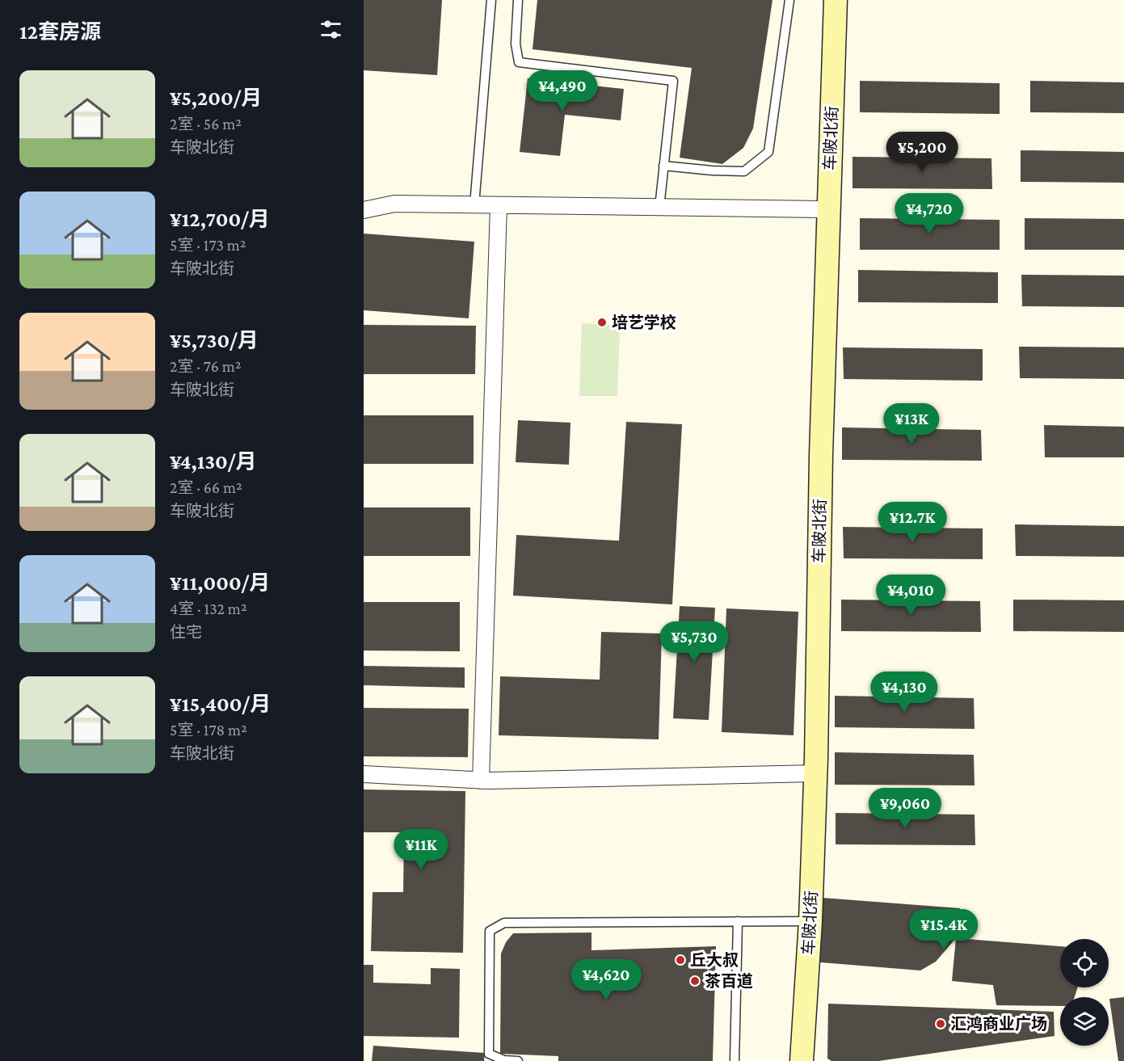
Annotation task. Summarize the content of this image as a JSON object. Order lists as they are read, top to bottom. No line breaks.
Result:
{"streets":{"street":["车陂北街"]},"places":["培艺学校","丘大叔","茶百道","汇鸿商业广场"],"page":{"heading":"12套房源","list":[{"name":"¥5,200/月","note":"2室 · 56 m² · 车陂北街"},{"name":"¥12,700/月","note":"5室 · 173 m² · 车陂北街"},{"name":"¥5,730/月","note":"2室 · 76 m² · 车陂北街"},{"name":"¥4,130/月","note":"2室 · 66 m² · 车陂北街"},{"name":"¥11,000/月","note":"4室 · 132 m² · 住宅"},{"name":"¥15,400/月","note":"5室 · 178 m² · 车陂北街"}],"price":["¥4,490","¥5,200","¥4,720","¥13K","¥12.7K","¥4,010","¥5,730","¥4,130","¥9,060","¥11K","¥15.4K","¥4,620"]}}
